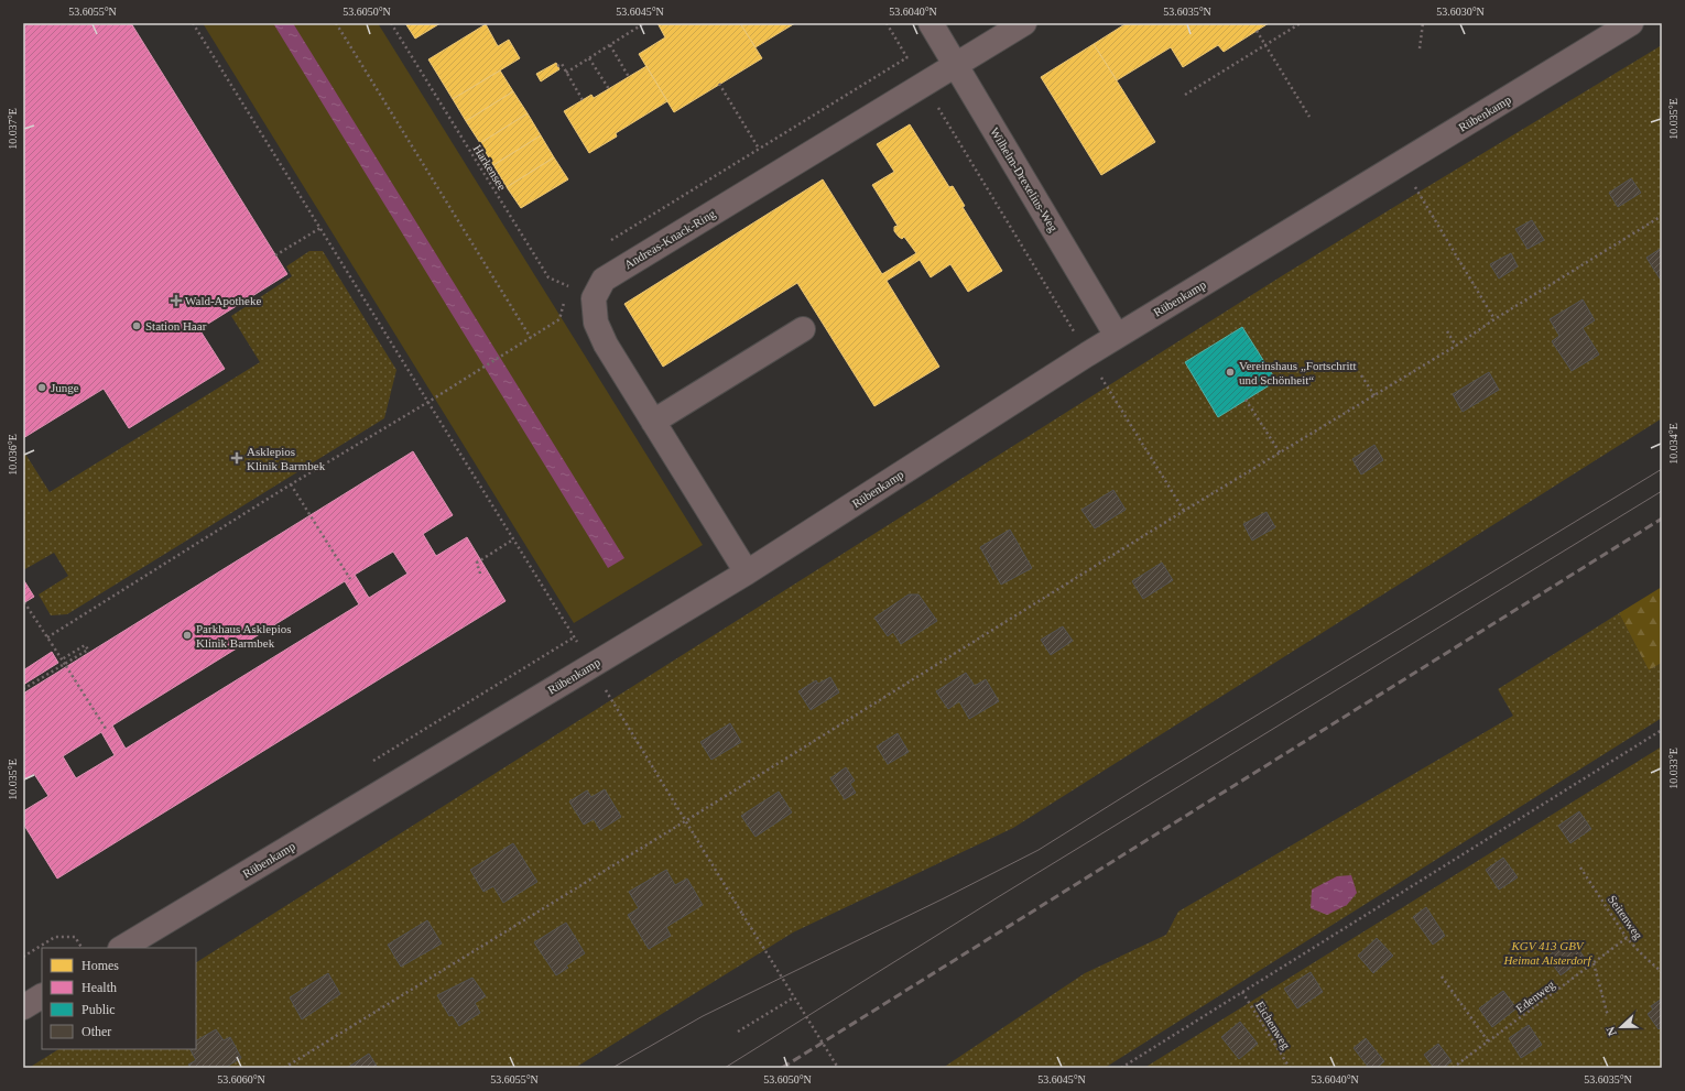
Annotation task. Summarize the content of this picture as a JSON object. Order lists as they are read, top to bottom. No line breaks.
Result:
{"streets":{"street":["Rübenkamp","Wilhelm-Drexelius-Weg","Andreas-Knack-Ring"],"path":["Harkensee","Seitenweg","Edenweg","Eichenweg"]},"crossings":[["Rübenkamp","Wilhelm-Drexelius-Weg"],["Harkensee","Andreas-Knack-Ring"],["Wilhelm-Drexelius-Weg","Andreas-Knack-Ring"],["Seitenweg","Edenweg"]],"parks":["KGV 413 GBV Heimat Alsterdorf"],"places":{"health":["Wald-Apotheke","Asklepios Klinik Barmbek"],"other":["Station Haar","Vereinshaus „Fortschritt und Schönheit“","Junge","Parkhaus Asklepios Klinik Barmbek"]},"legend":["Homes","Health","Public","Other"],"north":"left","coordinates":["53.6055°N","53.6050°N","53.6045°N","53.6040°N","53.6035°N","53.6030°N","10.035°E","10.037°E","10.034°E","10.036°E","10.033°E","53.6060°N"]}
